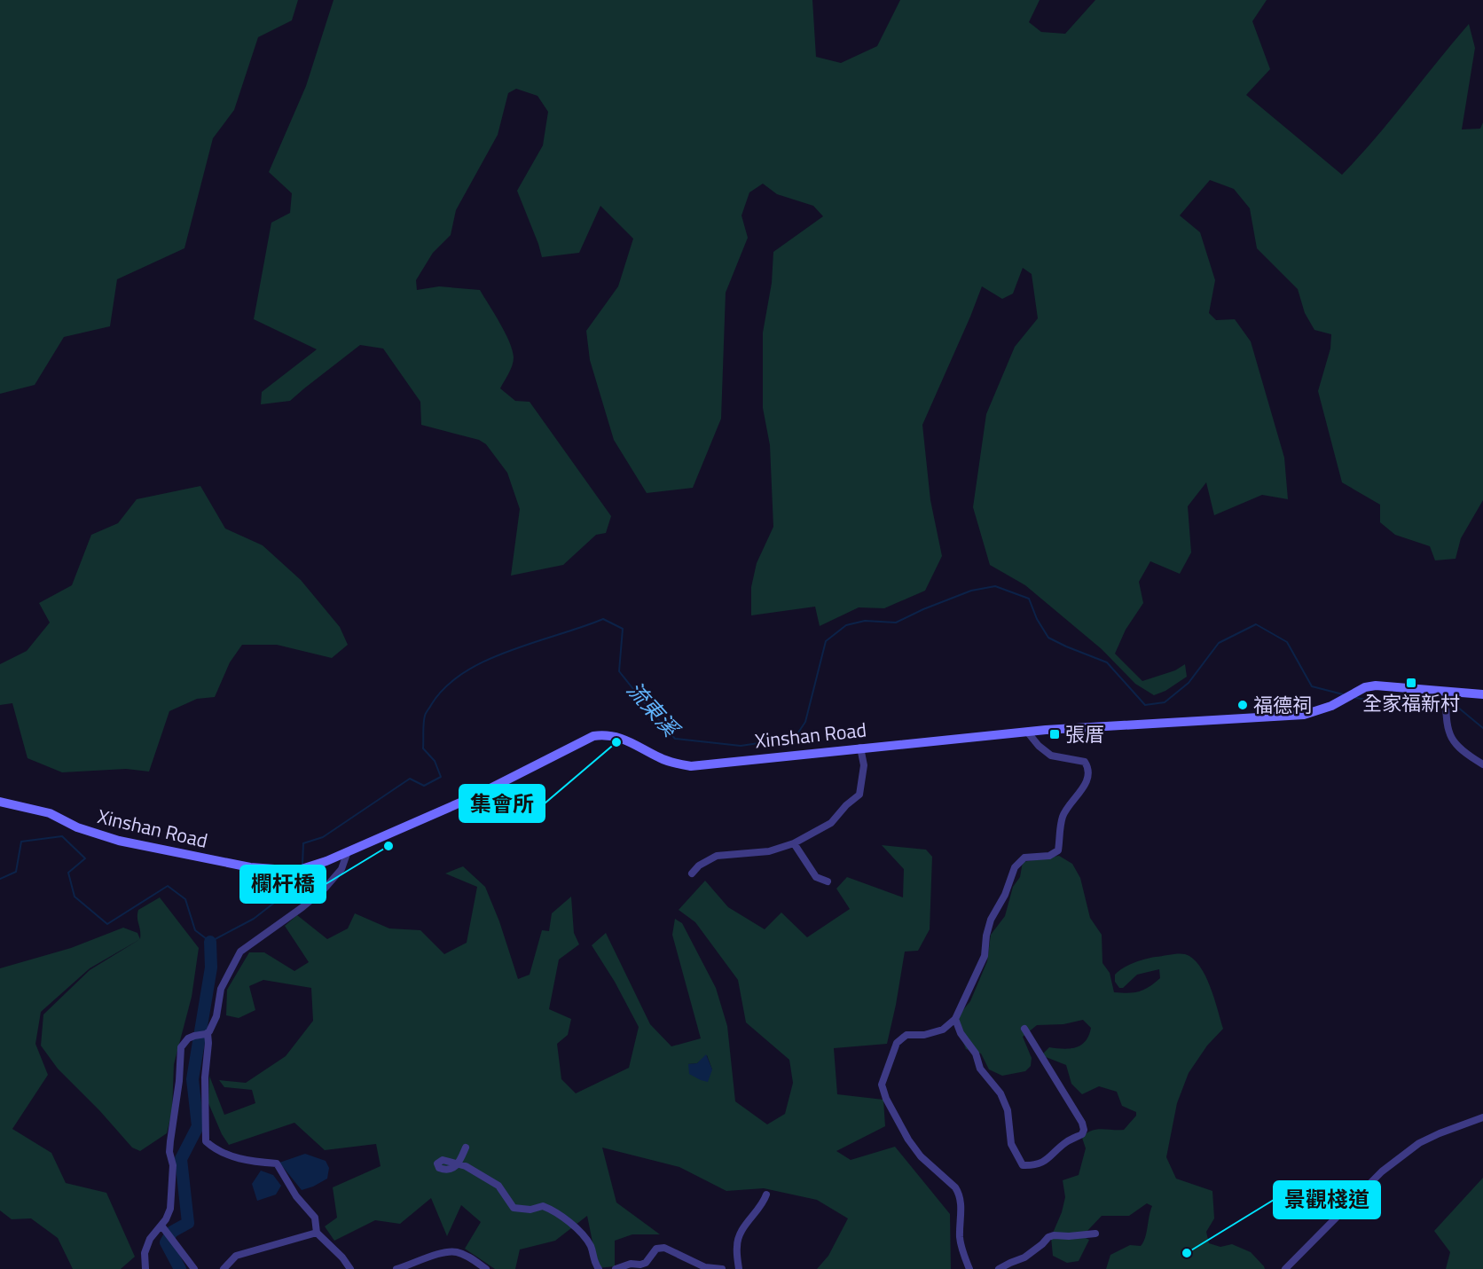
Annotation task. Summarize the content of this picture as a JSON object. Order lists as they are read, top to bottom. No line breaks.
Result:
{"streets":{"street":["Xinshan Road"]},"water":["流東溪"],"places":{"transit":["全家福新村","張厝"],"other":["福德祠","集會所","欄杆橋","景觀棧道"]}}
